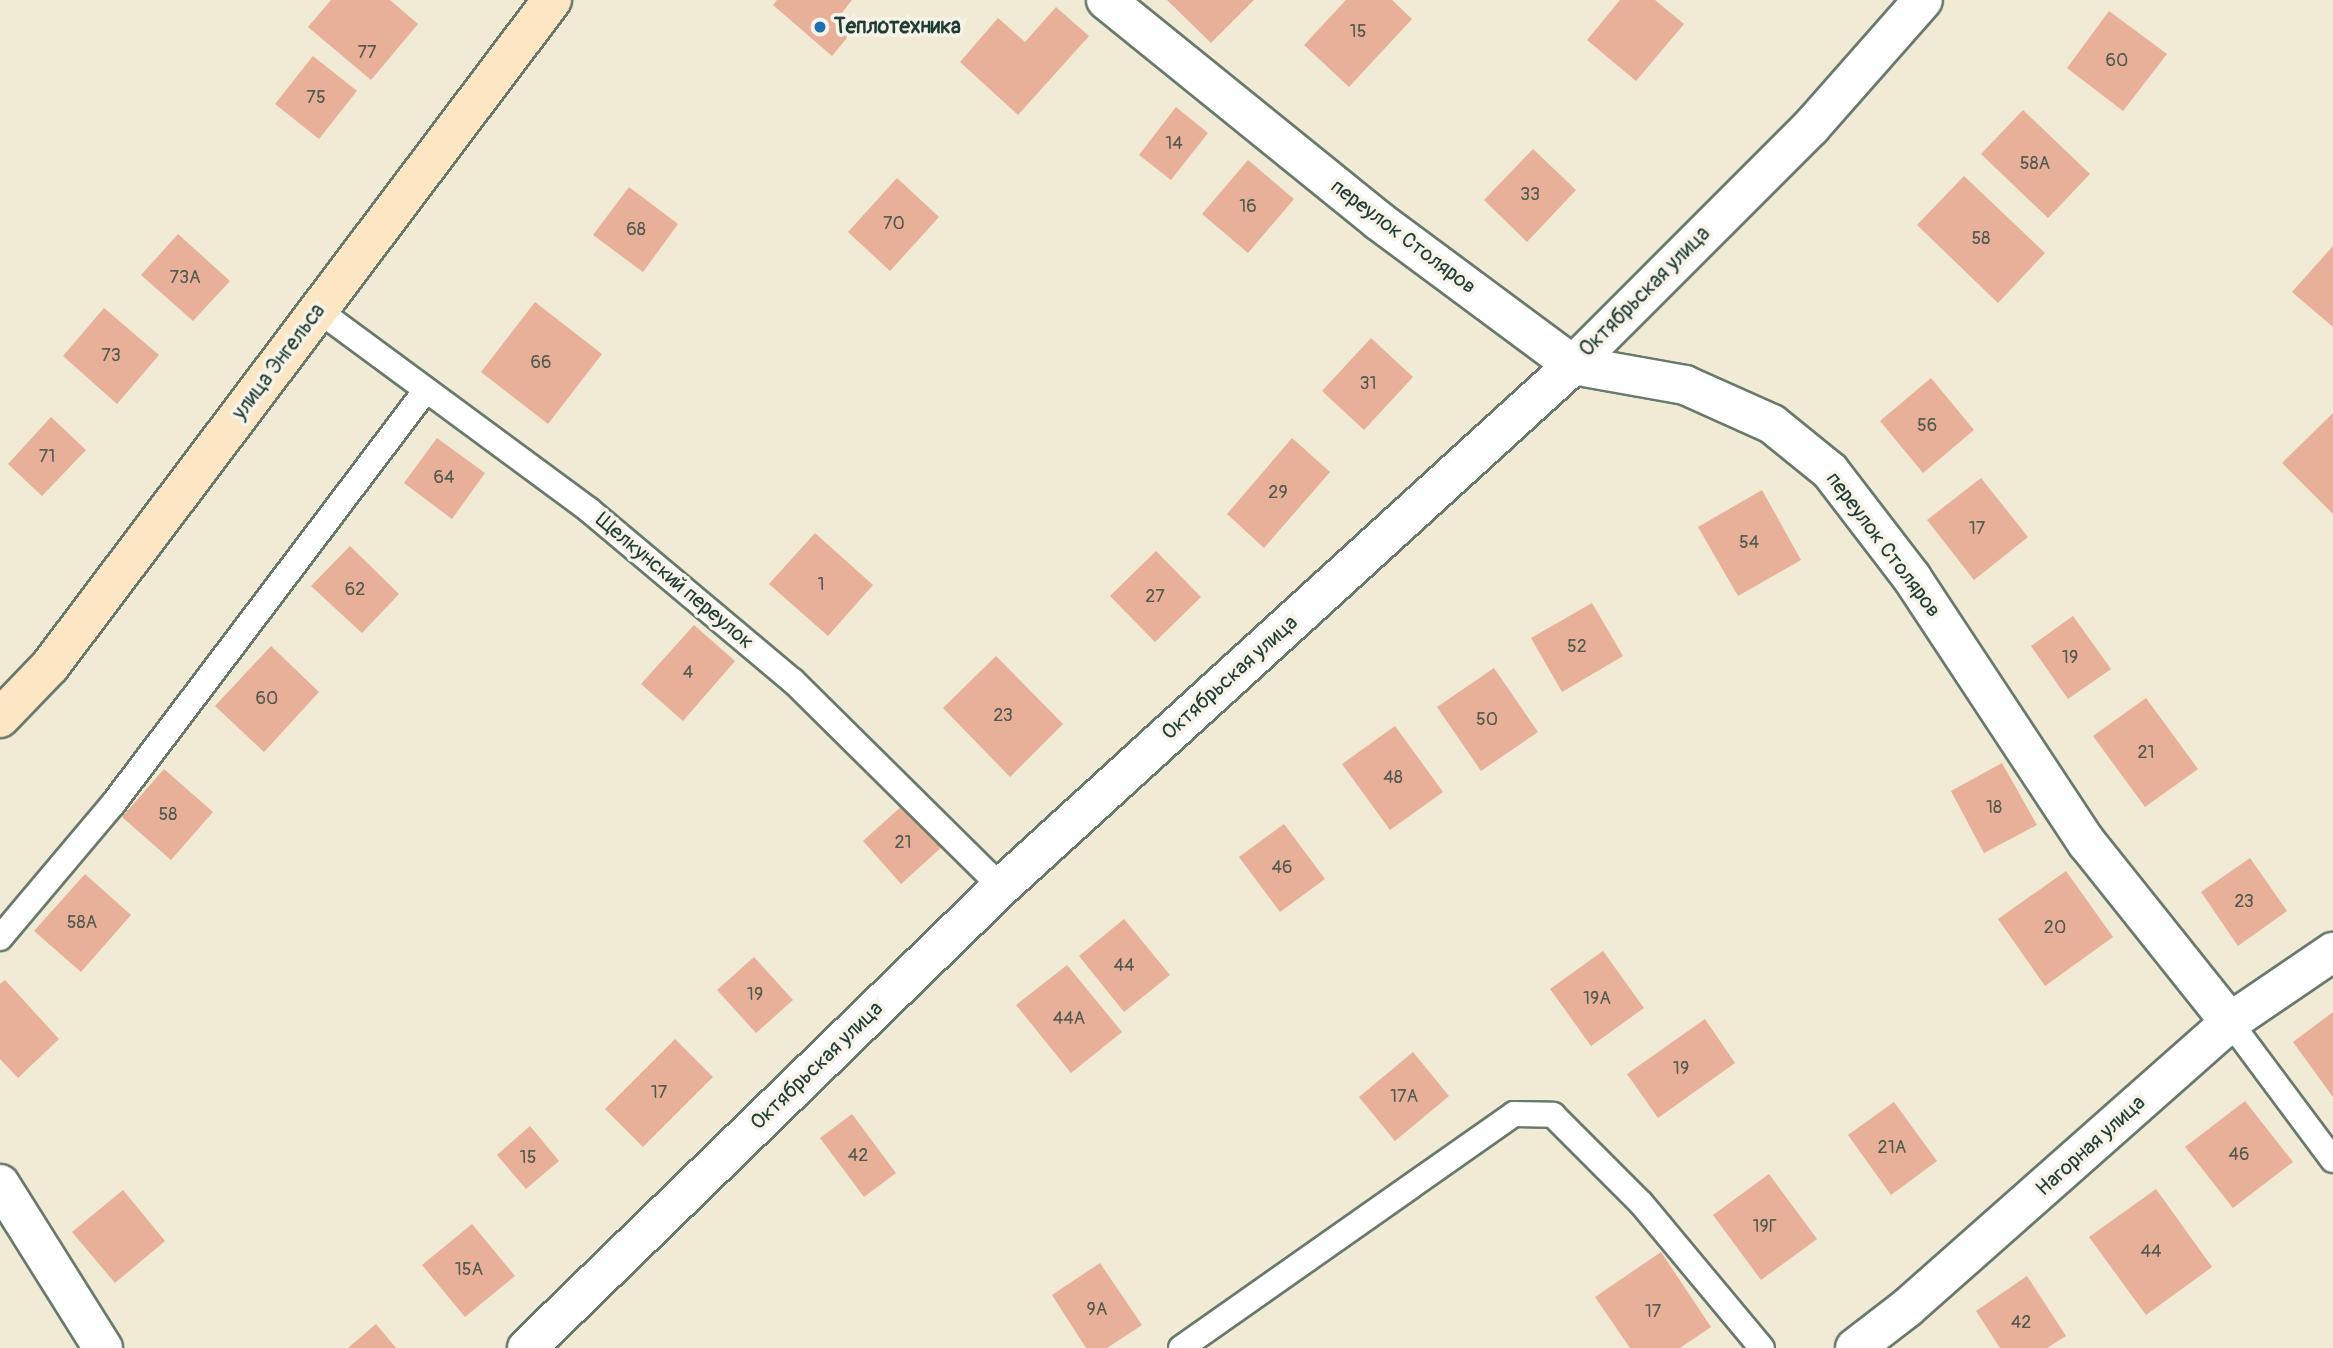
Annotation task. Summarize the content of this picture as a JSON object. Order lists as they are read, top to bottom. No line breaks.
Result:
{"streets":{"street":["переулок Столяров","Октябрьская улица","улица Энгельса","Нагорная улица"],"lane":["Щелкунский переулок"]},"crossings":[["переулок Столяров","Октябрьская улица"],["переулок Столяров","Нагорная улица"],["Октябрьская улица","Щелкунский переулок"],["улица Энгельса","Щелкунский переулок"]],"places":["Теплотехника"],"house_numbers":["15","77","60","75","14","58А","33","16","70","68","58","73А","73","66","31","56","71","64","29","17","54","1","62","27","52","19","4","60","23","50","21","48","18","58","21","46","23","58А","20","44","19","19А","44А","19","17","17А","21А","46","42","15","19Г","44","15А","9А","17","42"]}
